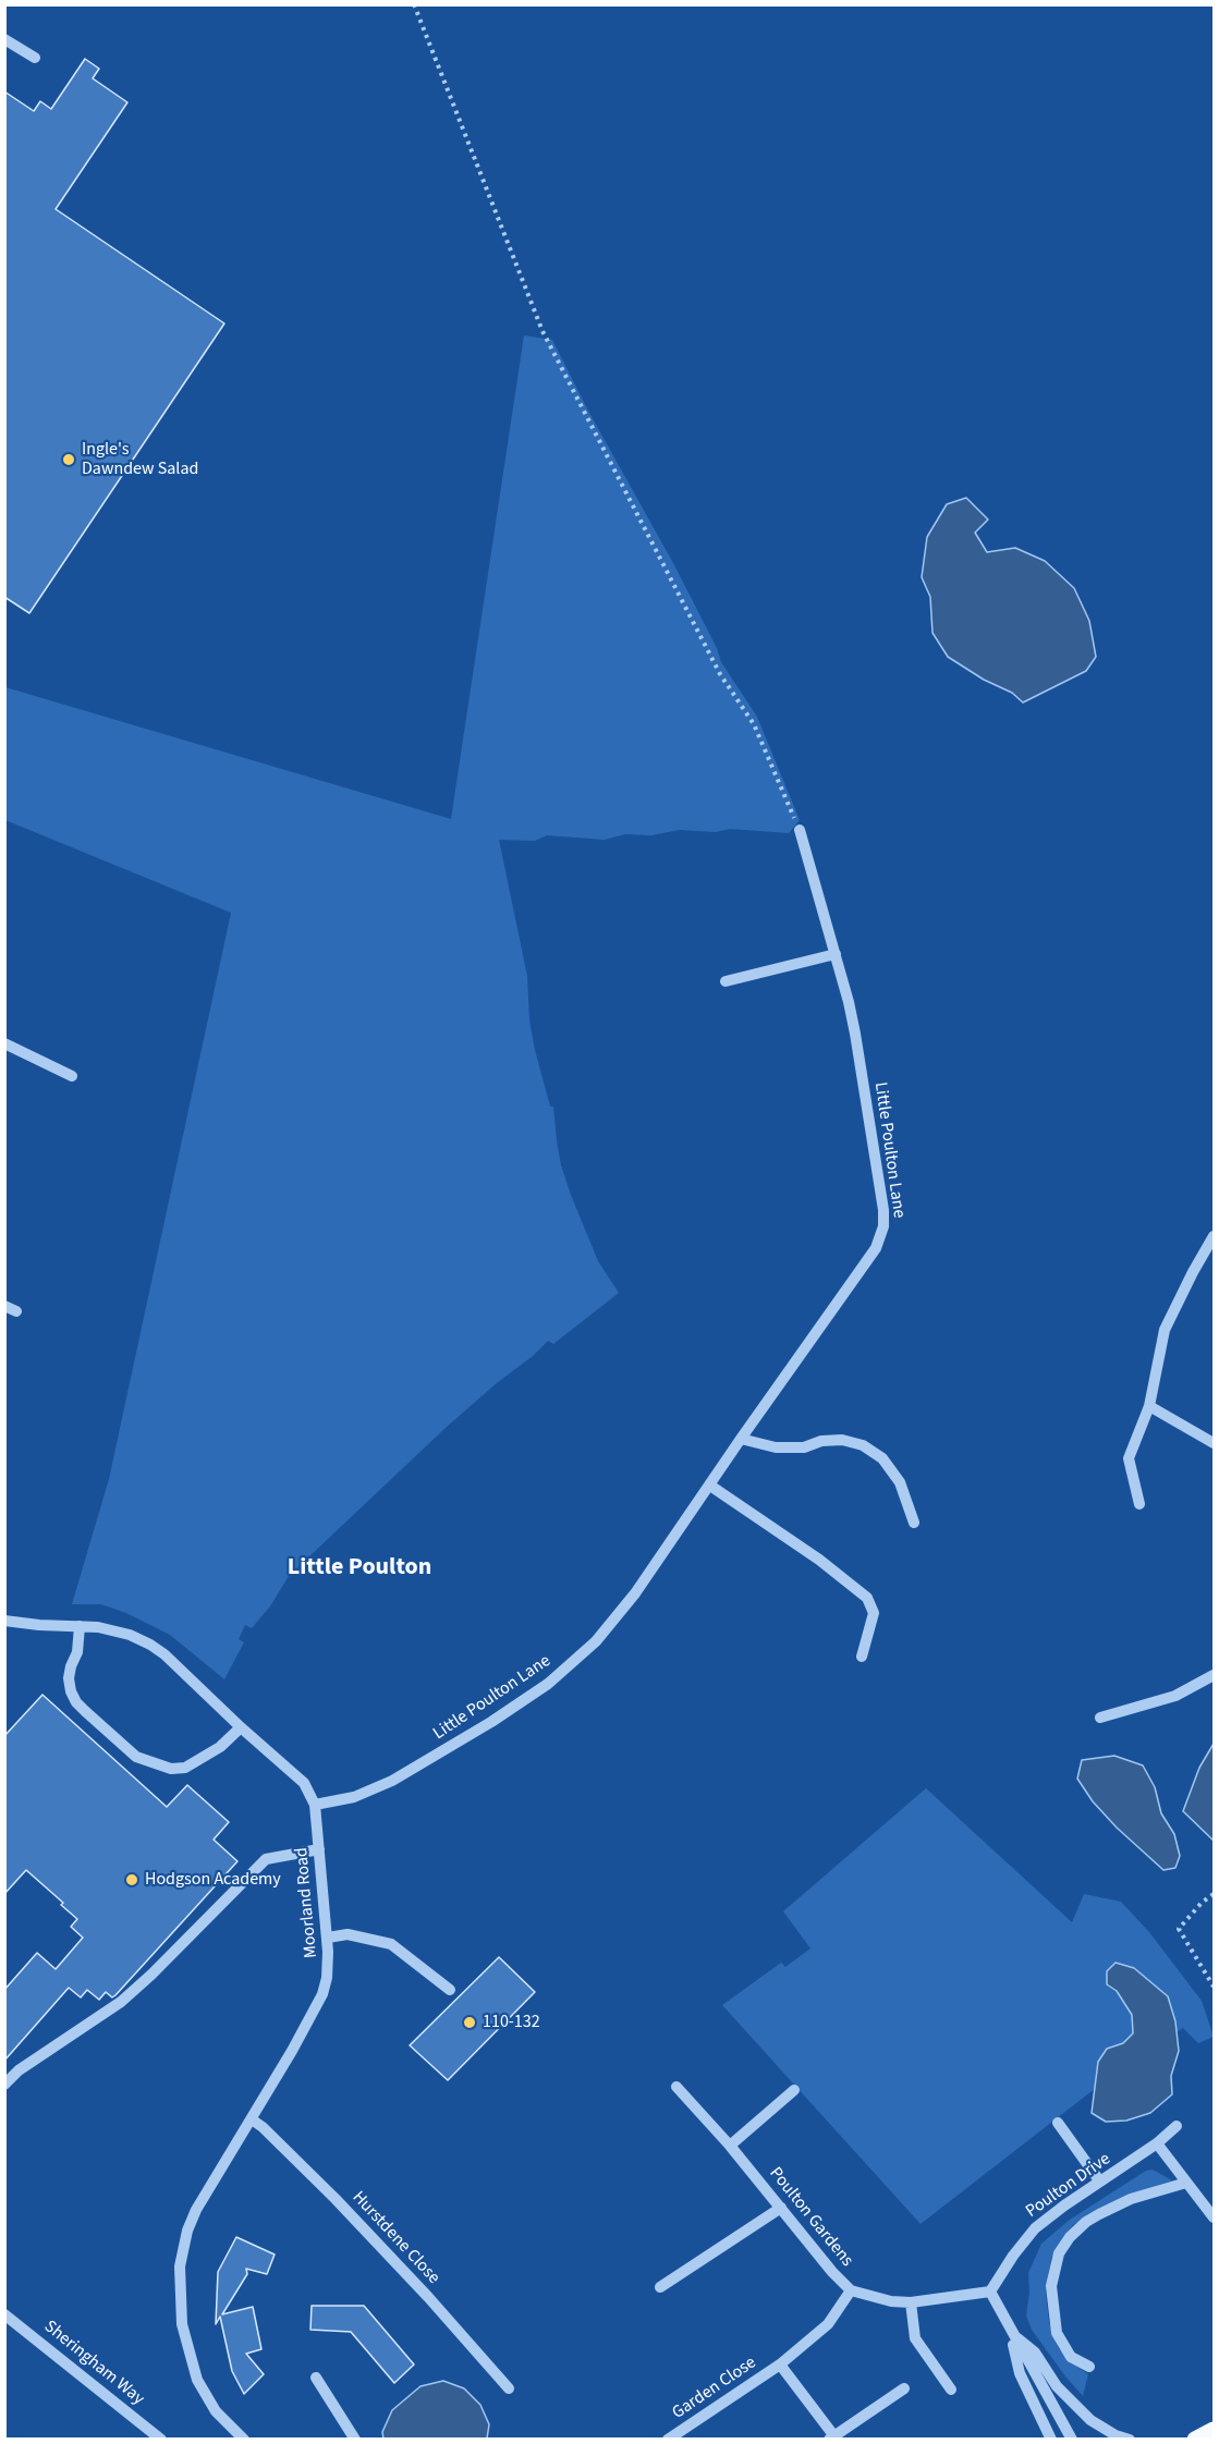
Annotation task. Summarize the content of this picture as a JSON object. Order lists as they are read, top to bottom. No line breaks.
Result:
{"streets":{"street":["Little Poulton Lane","Moorland Road","Poulton Drive","Poulton Gardens","Hurstdene Close","Sheringham Way","Garden Close"]},"crossings":[["Little Poulton Lane","Moorland Road"],["Moorland Road","Hurstdene Close"],["Poulton Drive","Poulton Gardens"],["Poulton Gardens","Garden Close"]],"districts":["Little Poulton"],"places":["Ingle's Dawndew Salad","Hodgson Academy","110-132"]}
